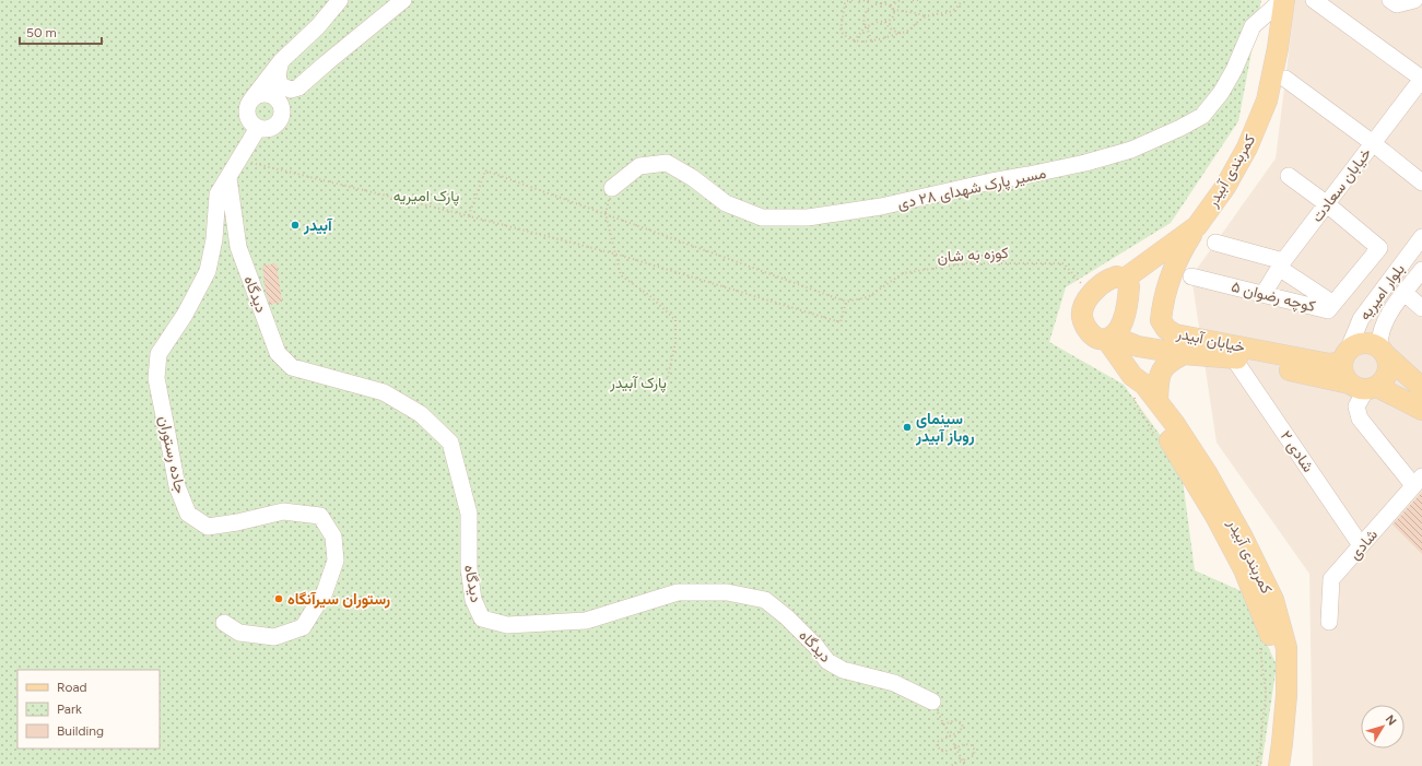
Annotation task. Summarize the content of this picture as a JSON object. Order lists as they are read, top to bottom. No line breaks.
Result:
{"streets":{"main road":["کمربندی آبیدر","خیابان آبیدر"],"street":["خیابان سعادت","مسیر پارک شهدای ۲۸ دی","بلوار امیریه","دیدگاه","کوچه رضوان ۵","شادی ۲","جاده رستوران","شادی"],"path":["کوزه به شان"]},"crossings":[["کمربندی آبیدر","مسیر پارک شهدای ۲۸ دی"],["کمربندی آبیدر","کوزه به شان"],["کمربندی آبیدر","خیابان آبیدر"],["خیابان سعادت","کوچه رضوان ۵"],["کوزه به شان","خیابان آبیدر"],["بلوار امیریه","خیابان آبیدر"],["دیدگاه","جاده رستوران"],["خیابان آبیدر","شادی ۲"],["شادی ۲","شادی"]],"parks":["پارک امیریه","پارک آبیدر"],"places":["آبیدر","سینمای روباز آبیدر","رستوران سیرآنگاه"],"legend":["Road","Park","Building"],"scale_bar":"50 m","north":"top right"}
